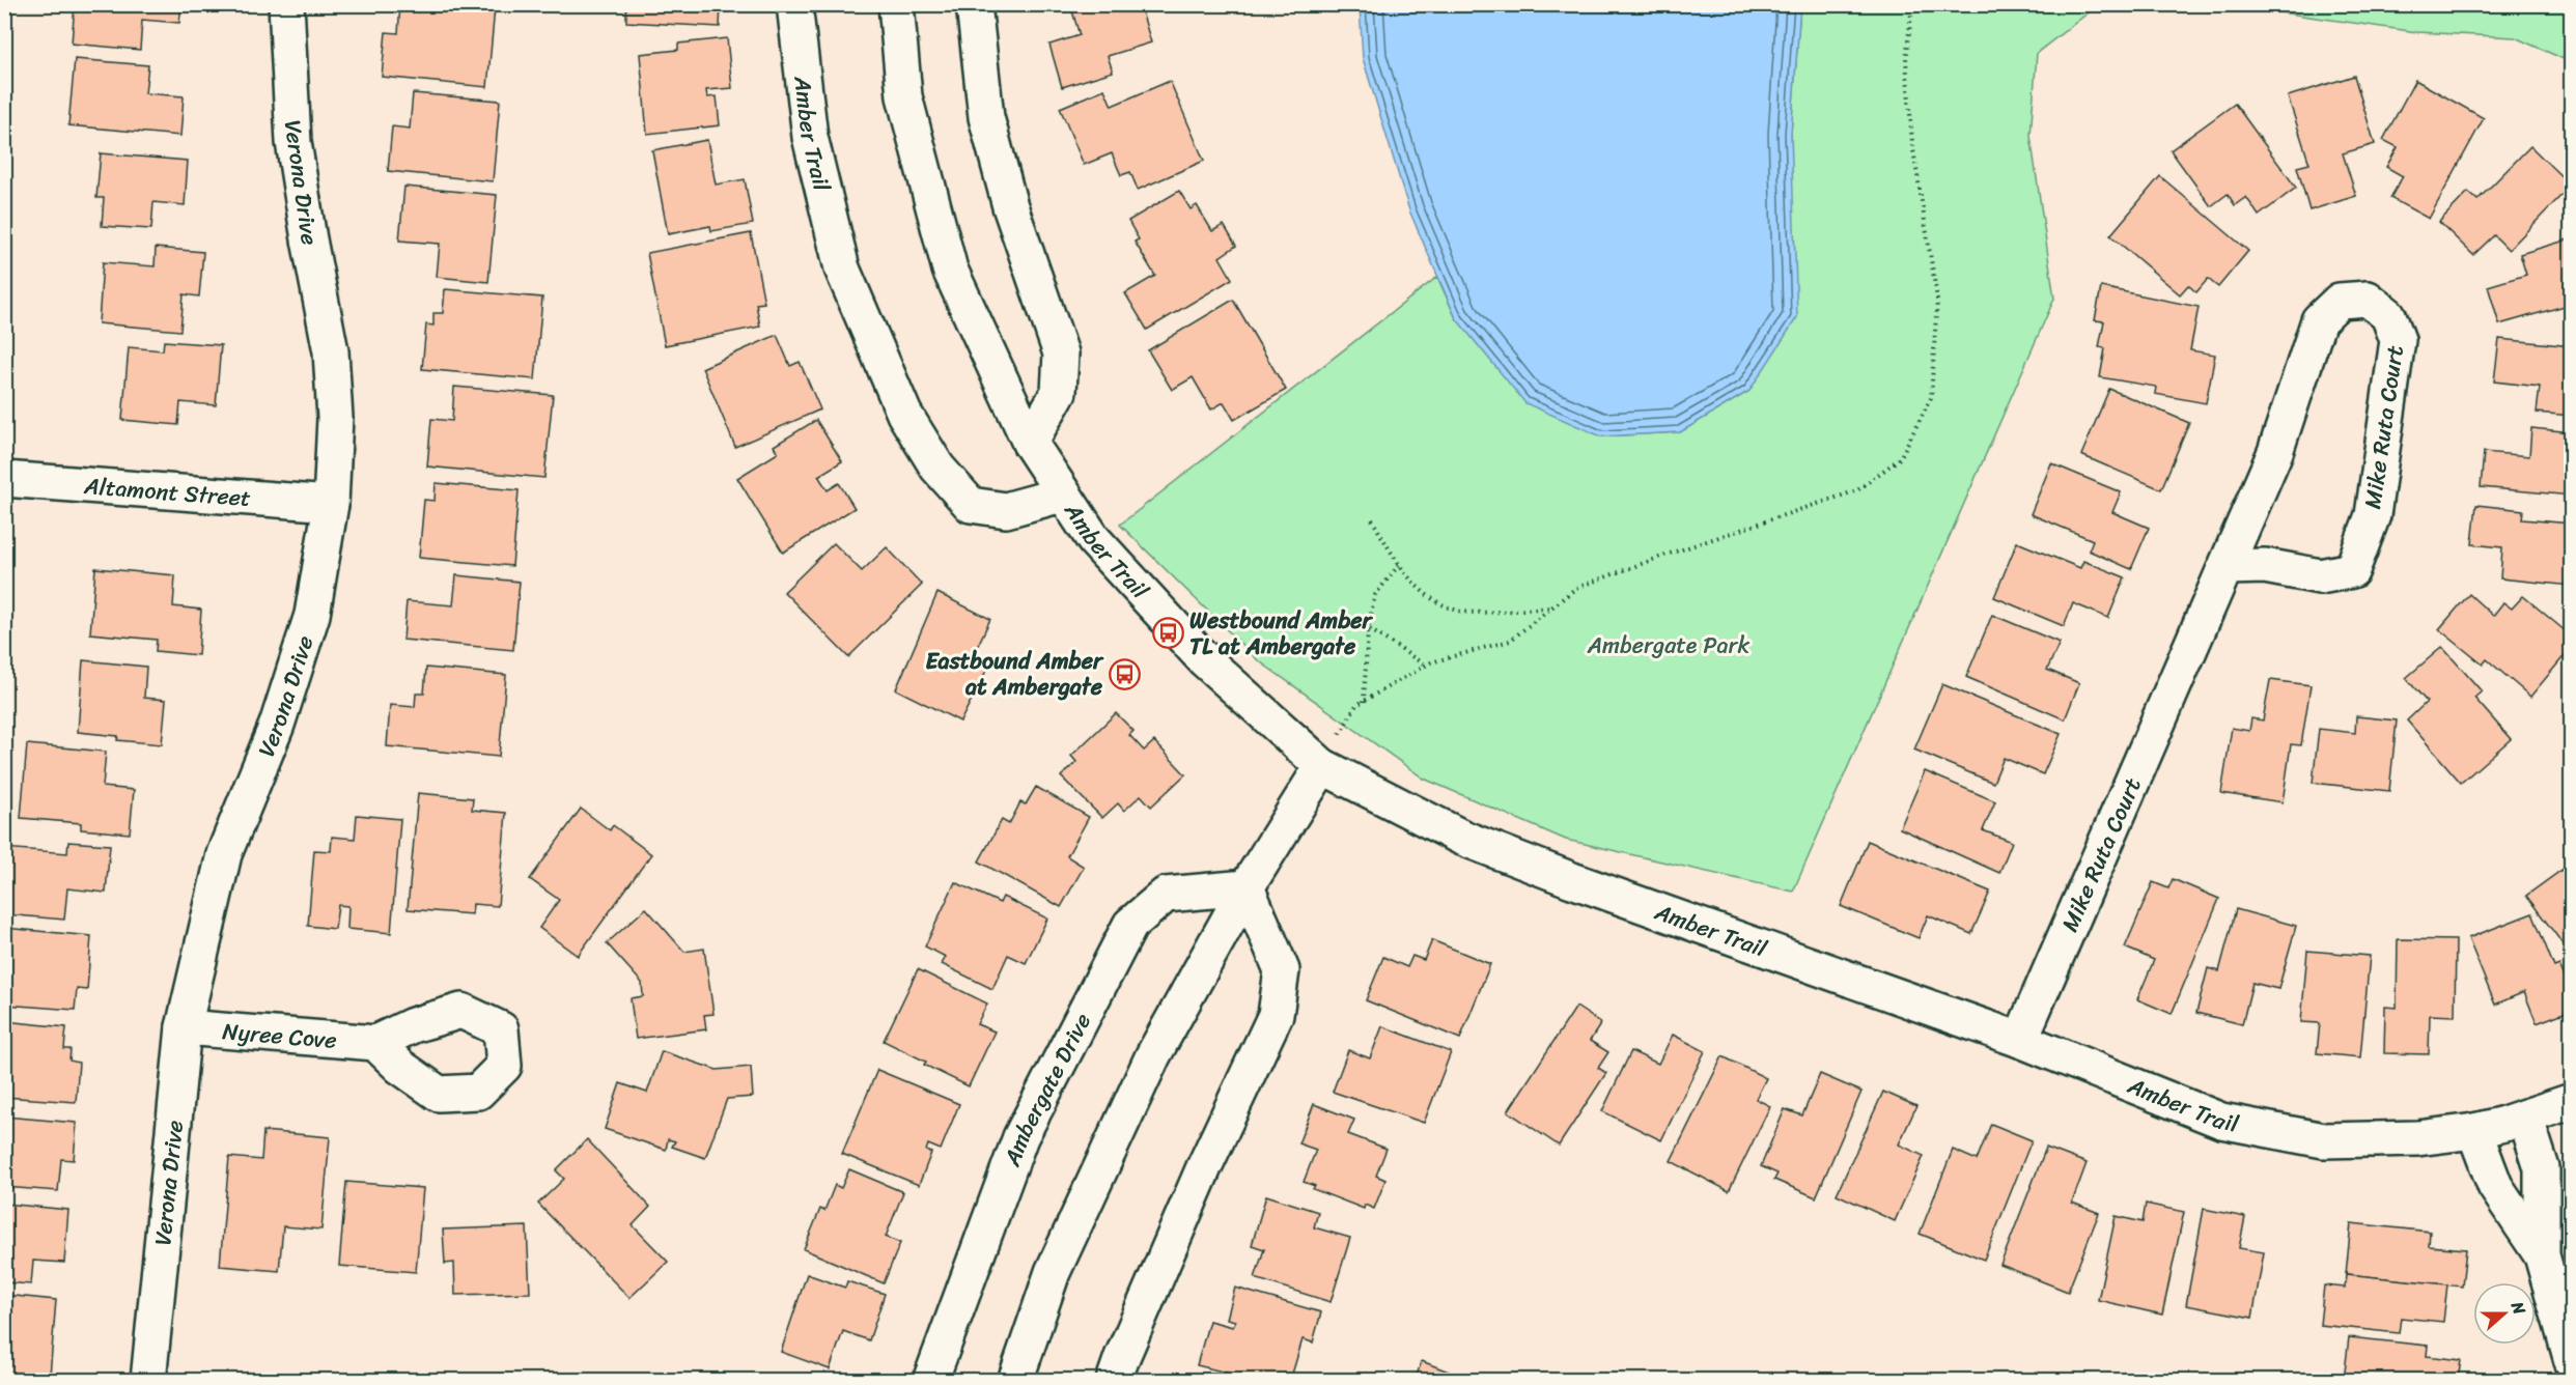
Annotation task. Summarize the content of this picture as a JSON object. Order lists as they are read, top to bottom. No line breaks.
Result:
{"streets":{"street":["Amber Trail","Verona Drive","Mike Ruta Court","Altamont Street","Nyree Cove","Ambergate Drive"]},"crossings":[["Amber Trail","Mike Ruta Court"],["Verona Drive","Altamont Street"],["Verona Drive","Nyree Cove"]],"parks":["Ambergate Park"],"places":{"bus stop":["Westbound Amber TL at Ambergate","Eastbound Amber at Ambergate"]},"north":"right"}
